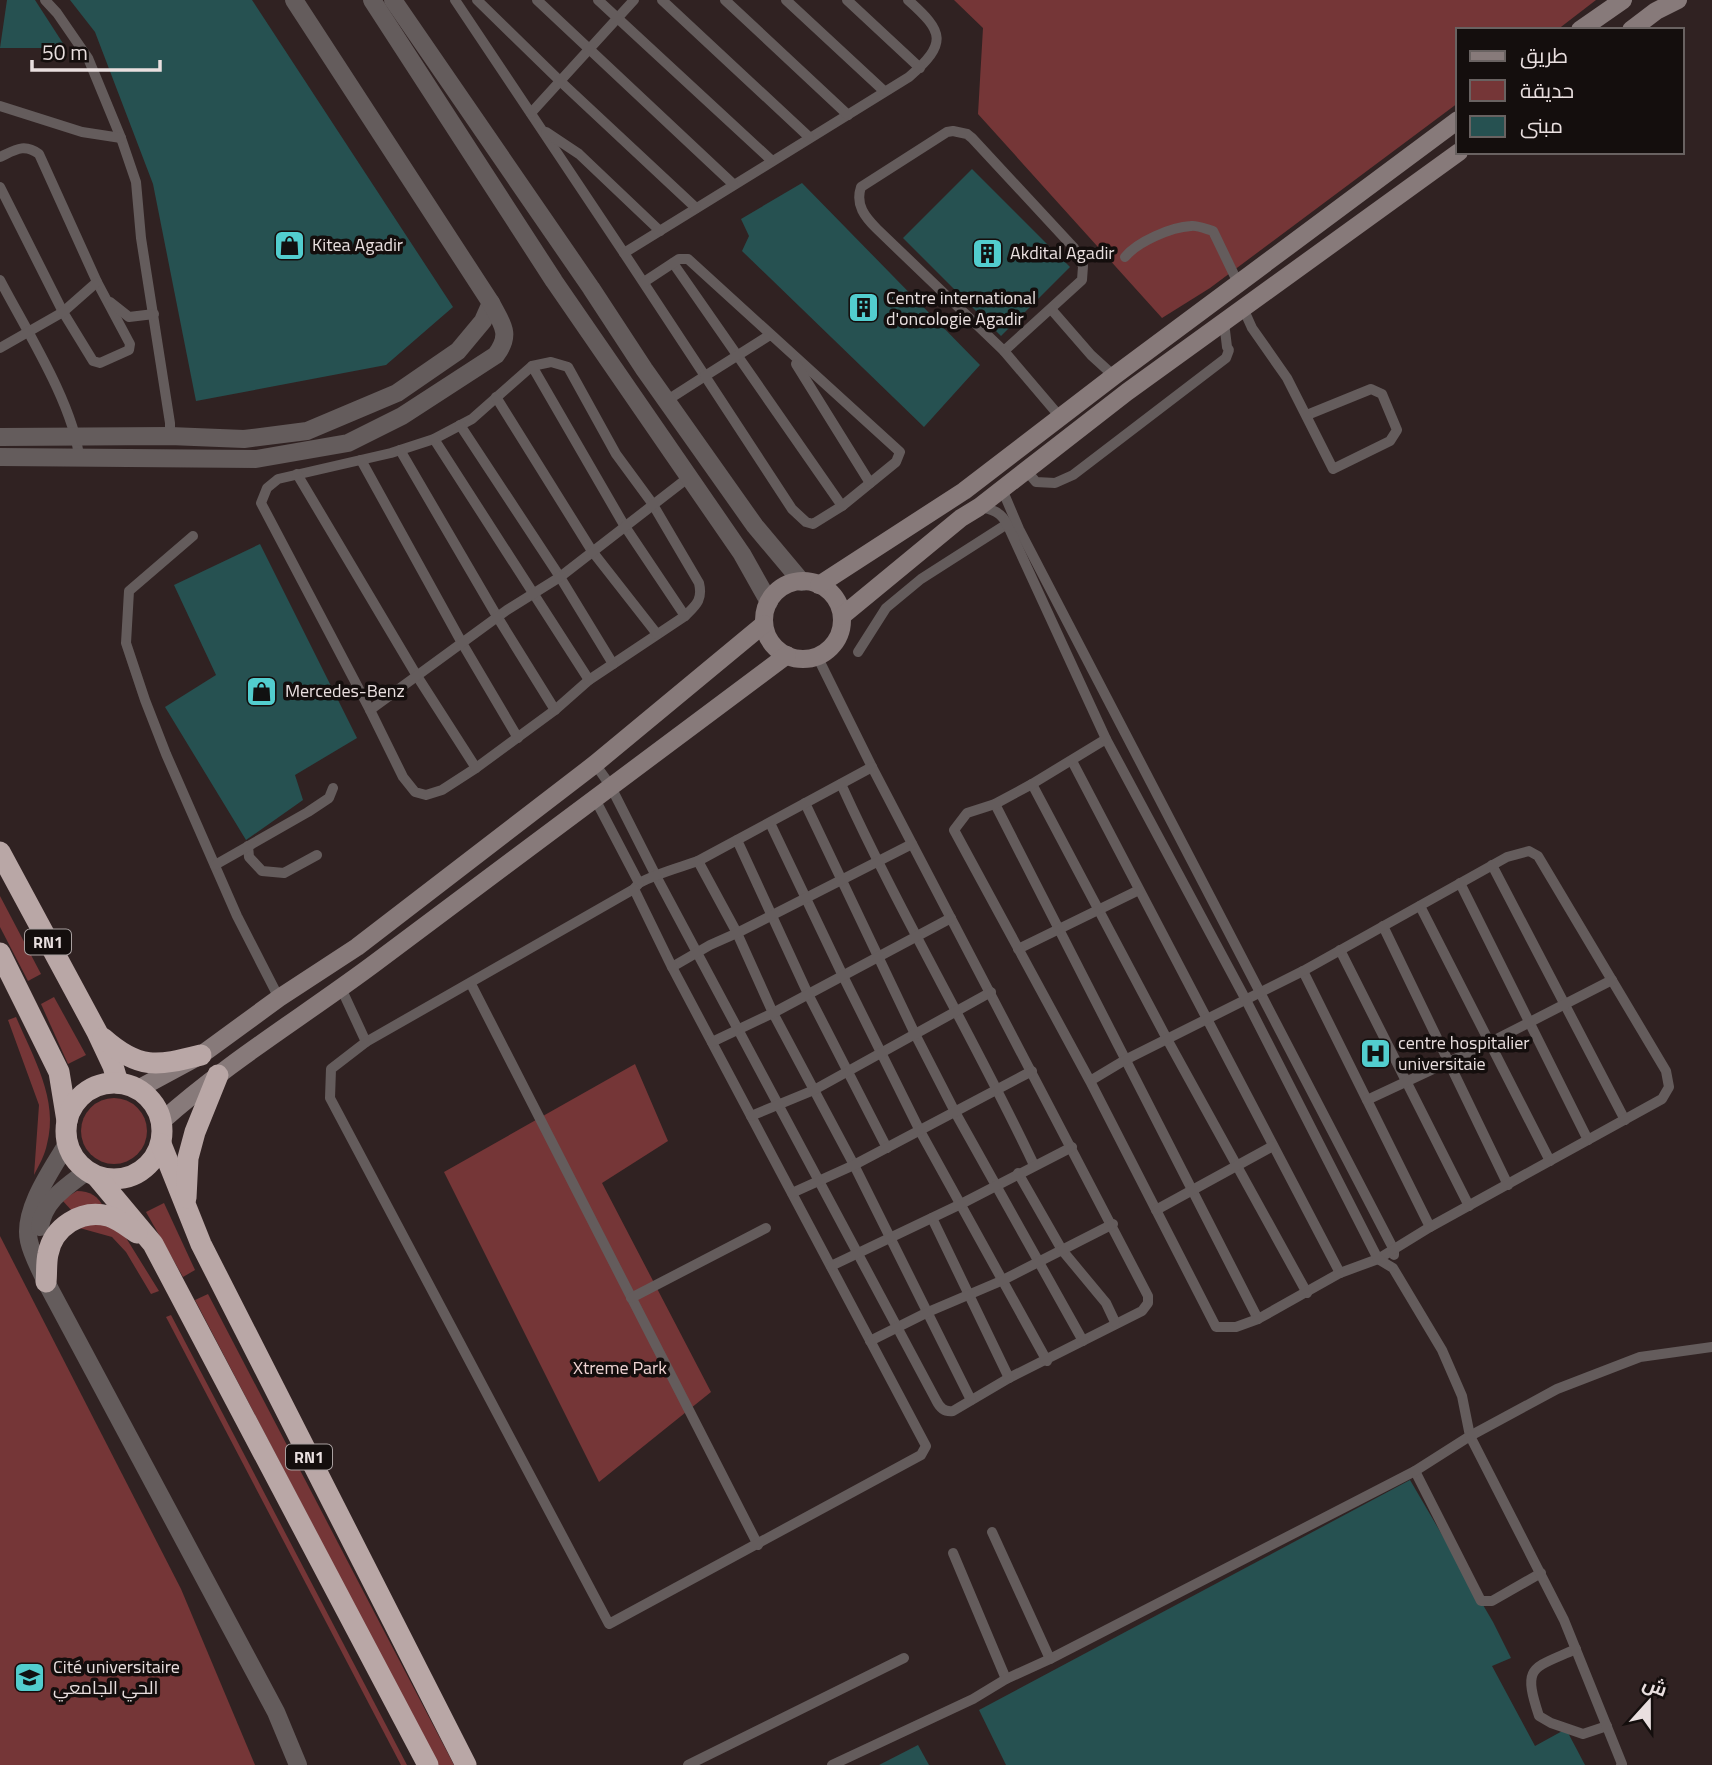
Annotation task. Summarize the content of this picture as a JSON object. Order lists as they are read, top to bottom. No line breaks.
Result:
{"streets":{"highway":["RN1"]},"parks":["Xtreme Park"],"places":{"shop":["Kitea Agadir","Mercedes-Benz"],"building":["Akdital Agadir","Centre international d'oncologie Agadir"],"hospital":["centre hospitalier universitaie"],"school or university":["Cité universitaire الحي الجامعي"]},"legend":["طريق","حديقة","مبنى"],"scale_bar":"50 m","north":"top"}
